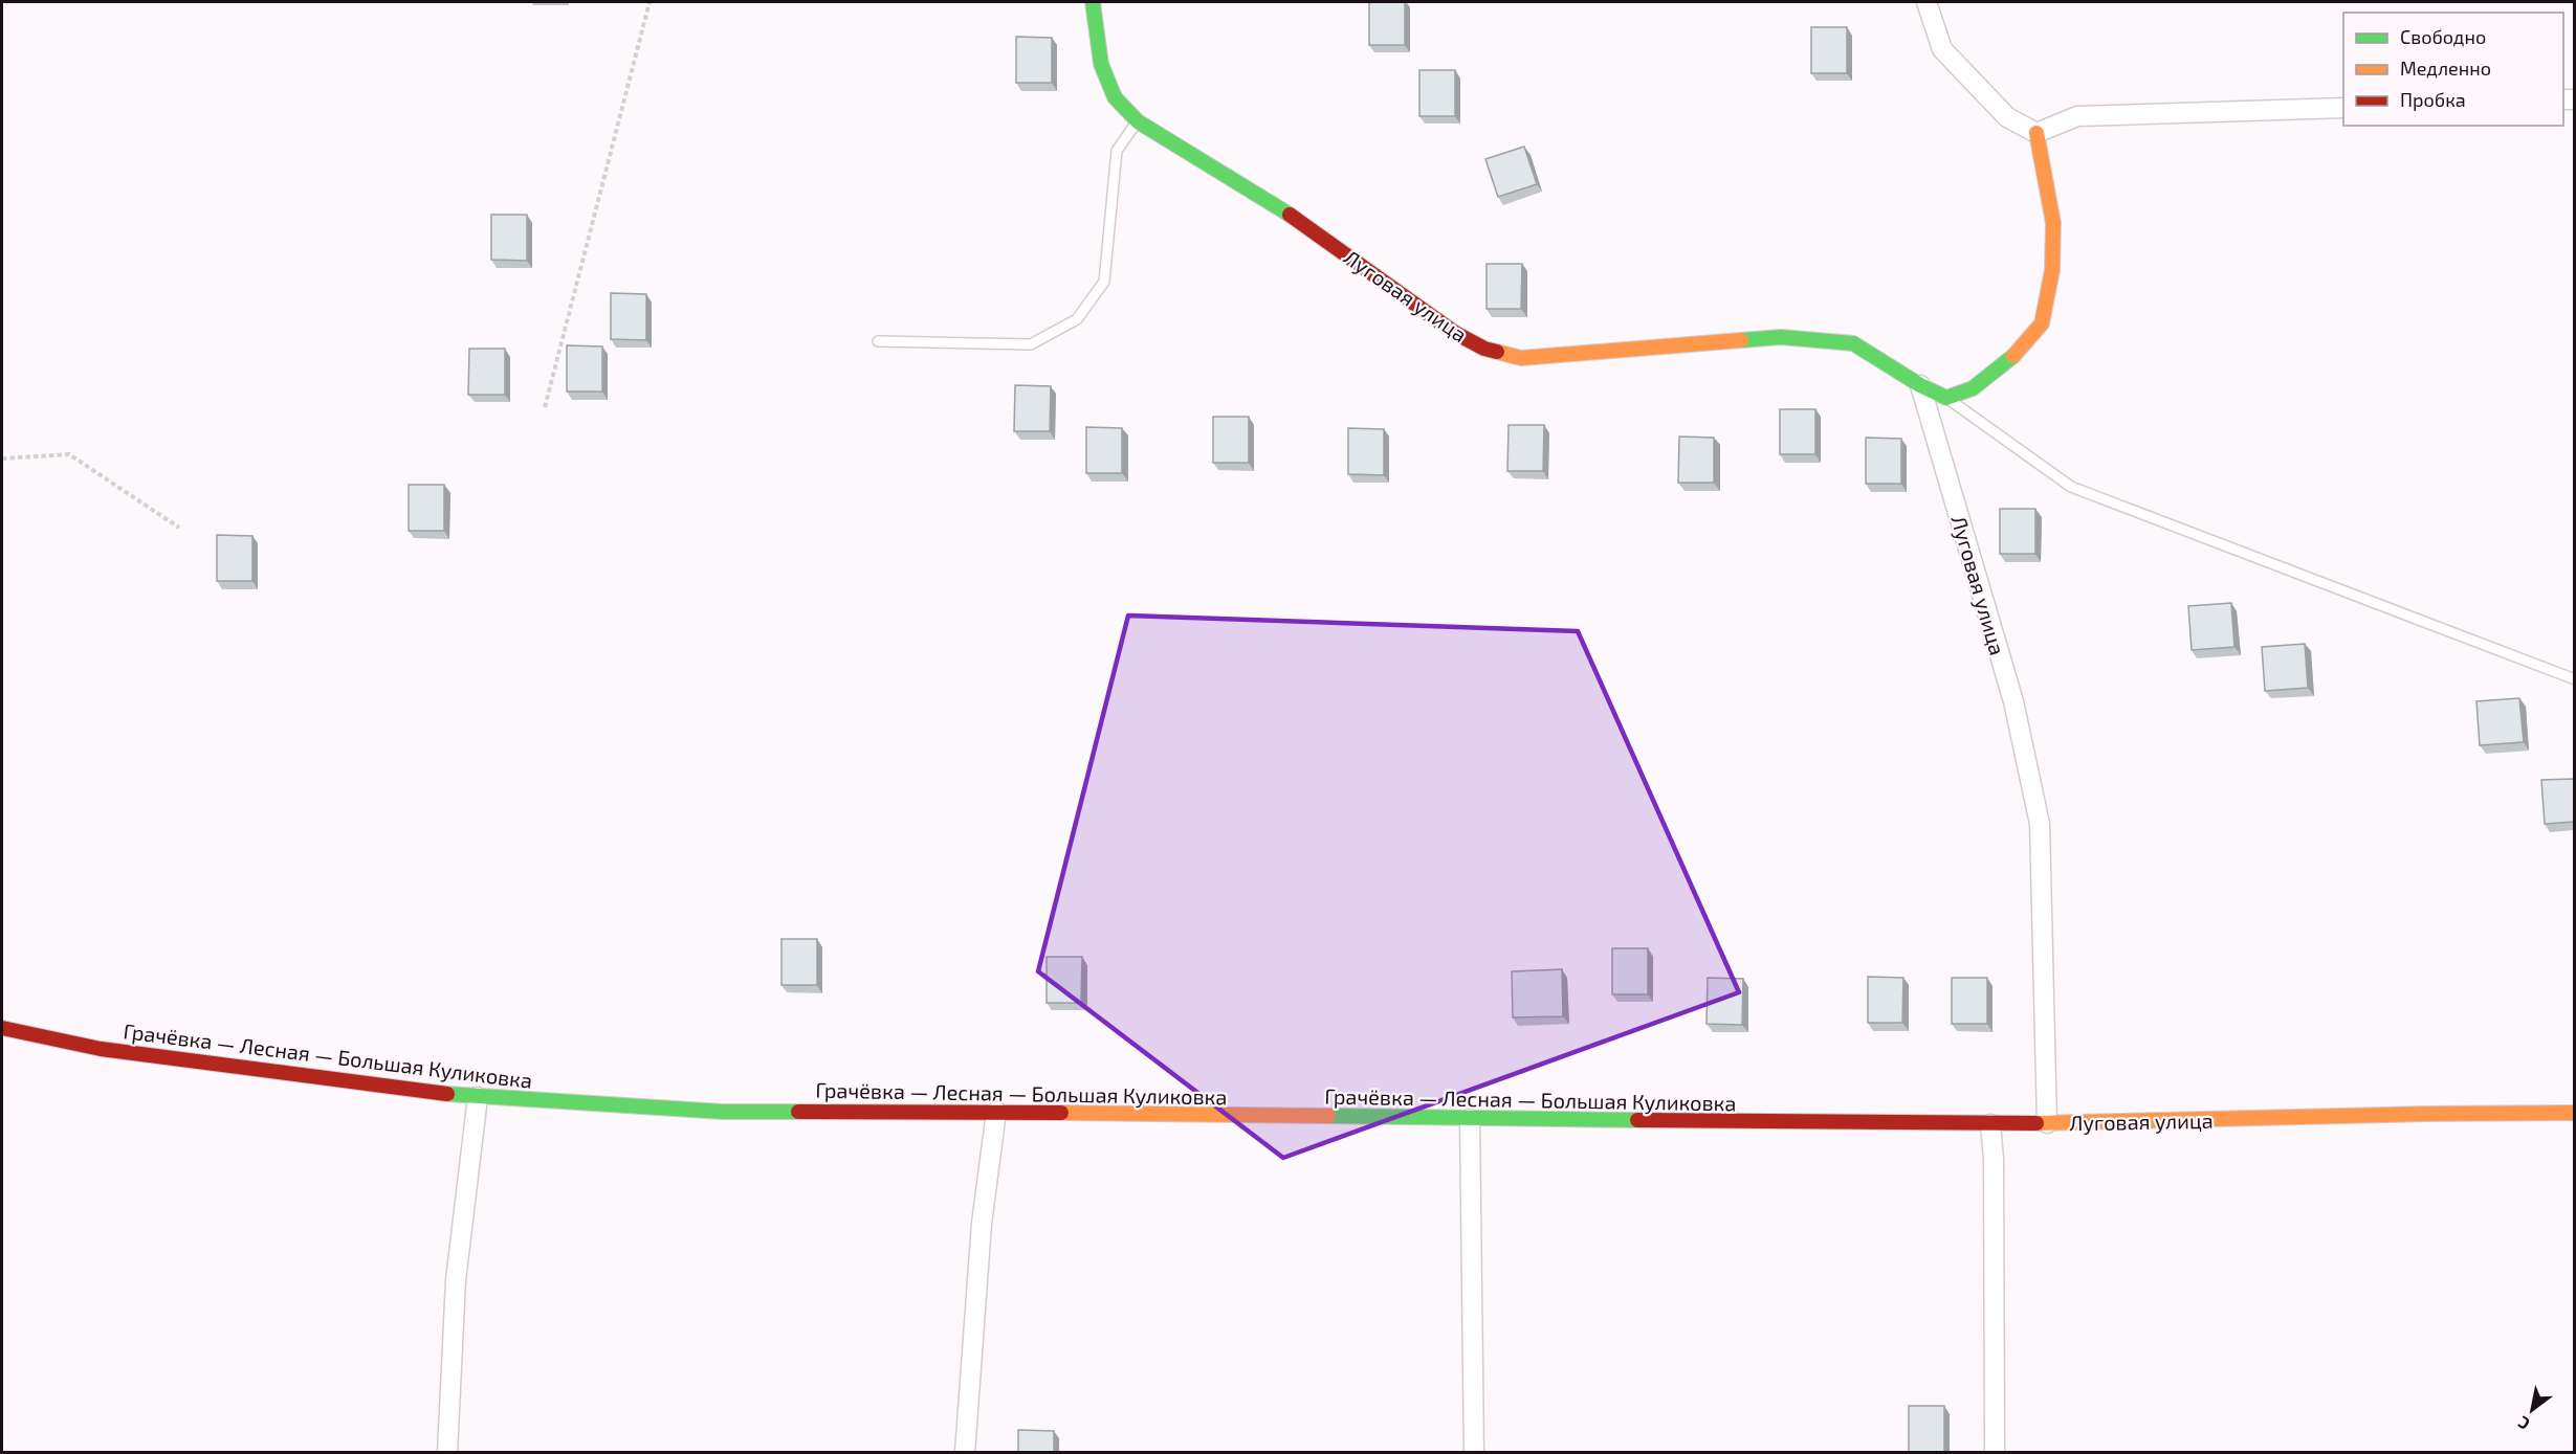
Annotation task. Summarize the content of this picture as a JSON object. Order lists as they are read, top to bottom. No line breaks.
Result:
{"streets":{"street":["Луговая улица","Грачёвка — Лесная — Большая Куликовка"]},"crossings":[["Луговая улица","Грачёвка — Лесная — Большая Куликовка"]],"legend":["Свободно","Медленно","Пробка"],"north":"bottom left"}
